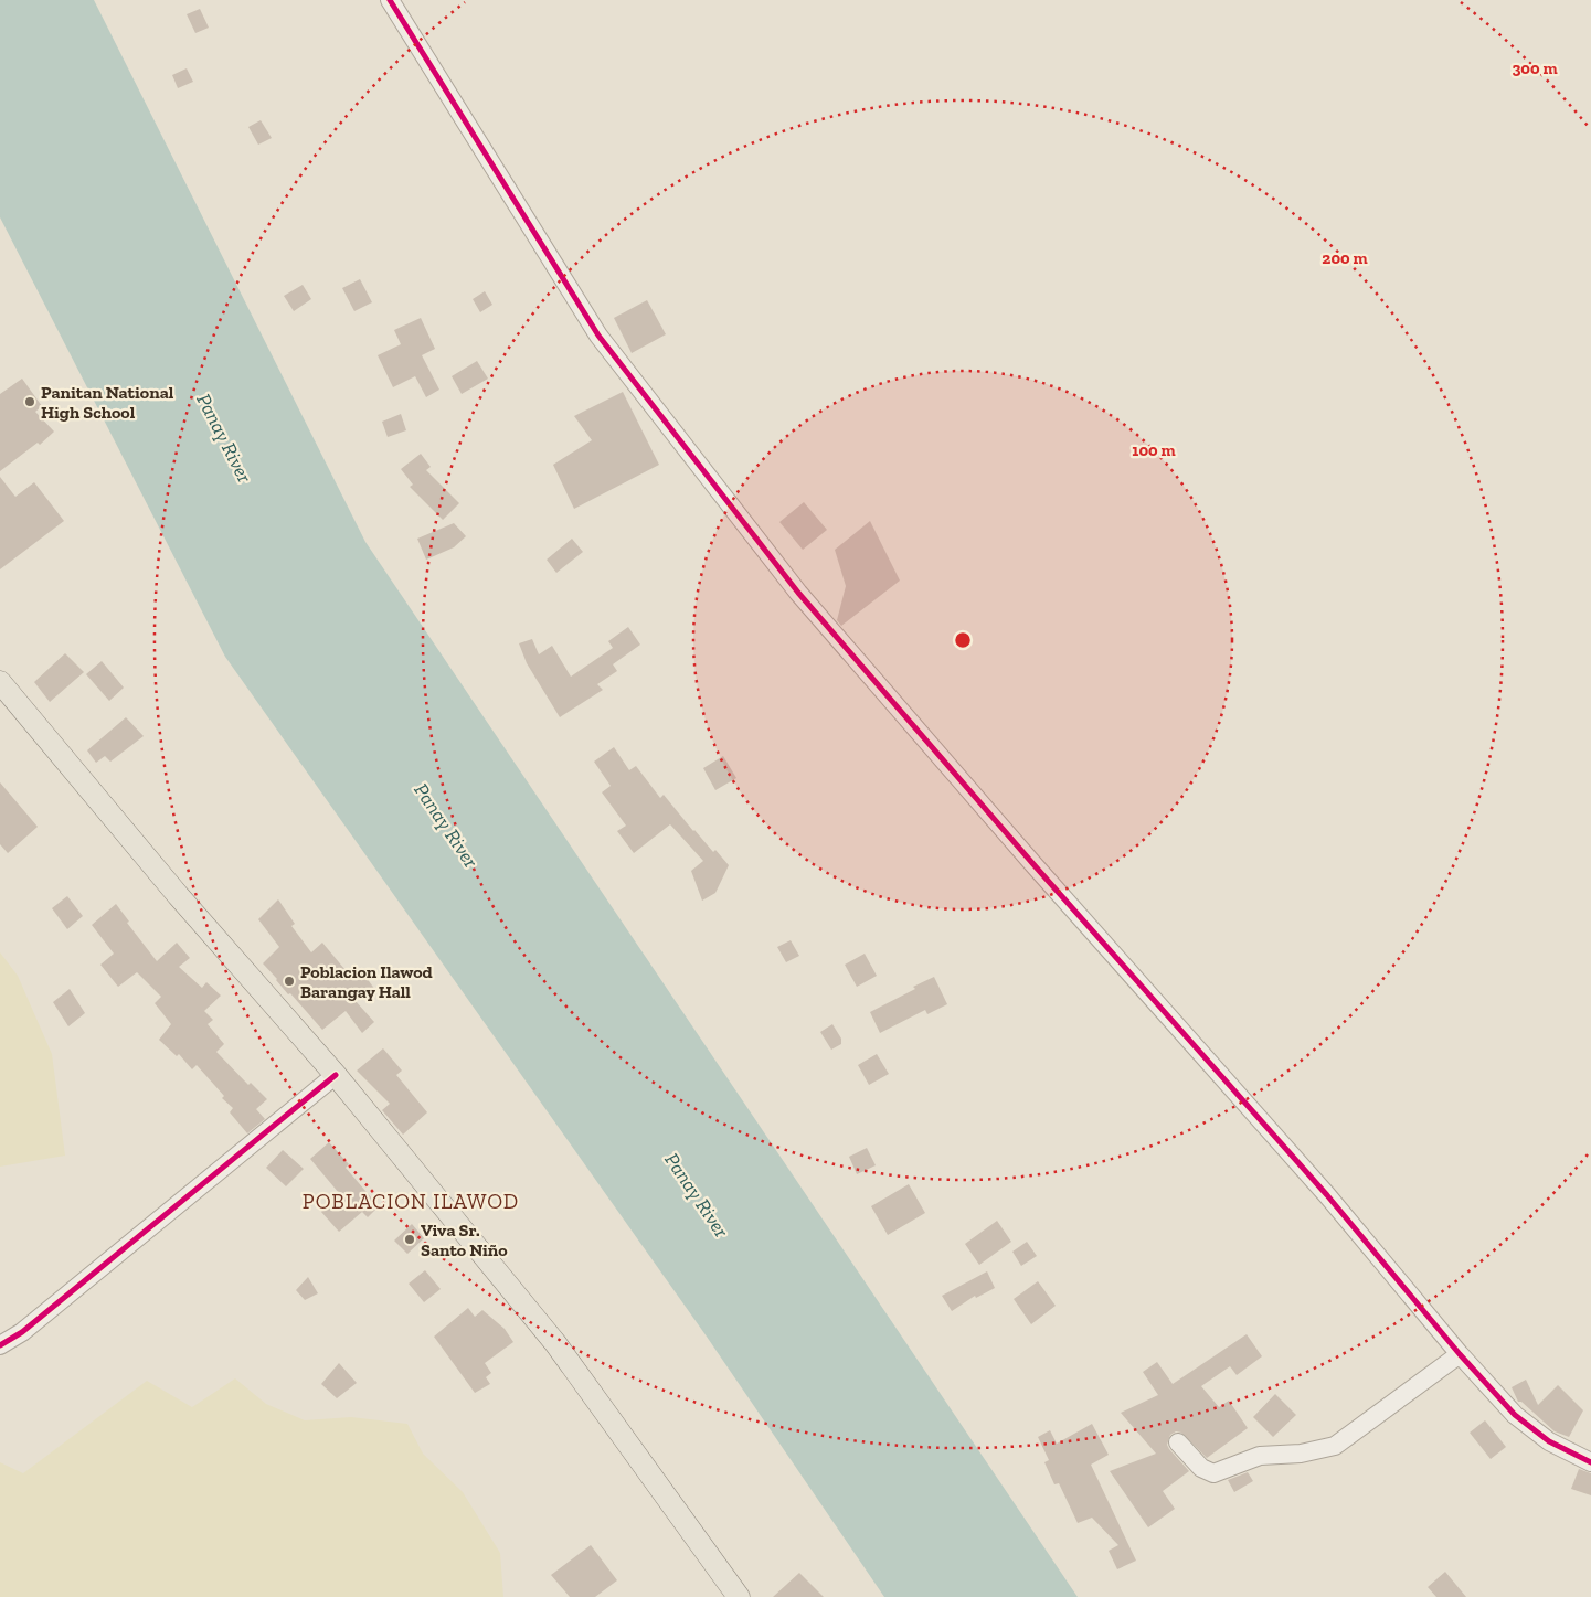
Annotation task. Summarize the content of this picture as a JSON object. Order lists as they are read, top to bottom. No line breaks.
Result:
{"districts":["POBLACION ILAWOD"],"water":["Panay River"],"places":["Panitan National High School","Poblacion Ilawod Barangay Hall","Viva Sr. Santo Niño"],"rings":["300 m","200 m","100 m"]}
